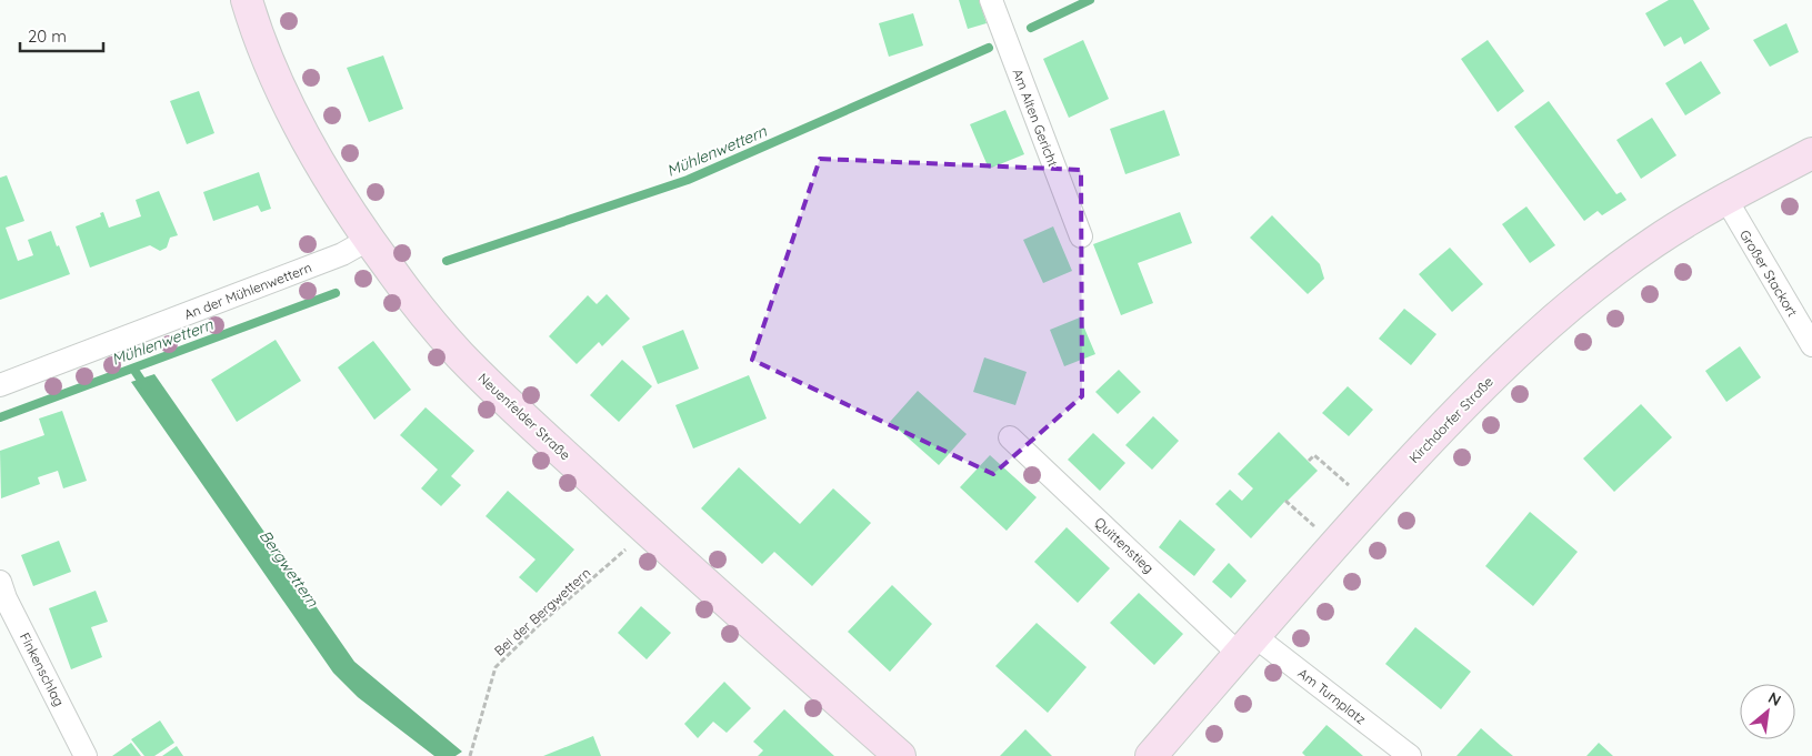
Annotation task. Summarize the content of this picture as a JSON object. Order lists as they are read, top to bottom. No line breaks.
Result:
{"streets":{"main road":["Neuenfelder Straße","Kirchdorfer Straße"],"street":["Am Alten Gericht","Großer Stackort","An der Mühlenwettern","Quittenstieg","Finkenschlag","Am Turnplatz"],"path":["Bei der Bergwettern"]},"crossings":[["Großer Stackort","Kirchdorfer Straße"],["An der Mühlenwettern","Neuenfelder Straße"],["Neuenfelder Straße","Bei der Bergwettern"],["Kirchdorfer Straße","Quittenstieg"],["Kirchdorfer Straße","Am Turnplatz"],["Quittenstieg","Am Turnplatz"]],"water":["Mühlenwettern","Bergwettern"],"scale_bar":"20 m","north":"top right"}
